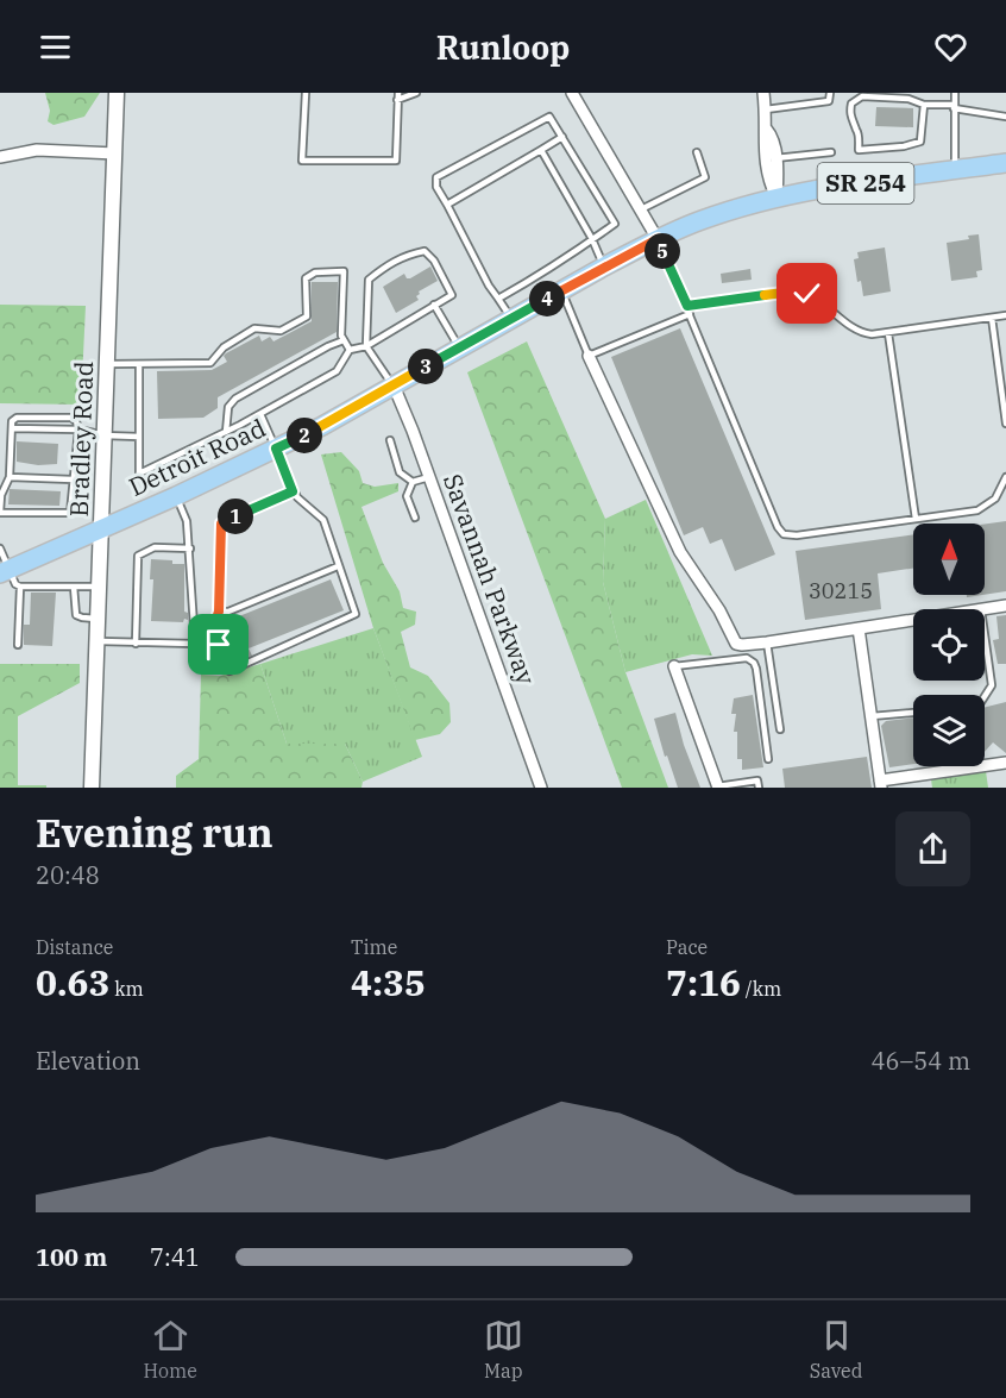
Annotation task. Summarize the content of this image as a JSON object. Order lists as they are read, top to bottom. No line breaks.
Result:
{"streets":{"main road":["SR 254","Detroit Road"],"street":["Bradley Road","Savannah Parkway"]},"crossings":[["Bradley Road","Detroit Road"],["Detroit Road","Savannah Parkway"]],"house_numbers":["30215"],"north":"top","page":{"header":"Runloop","pins":["5","4","3","2","1"],"heading":["Evening run","20:48"],"stats":[["Distance","0.63 km"],["Time","4:35"],["Pace","7:16 /km"]],"chart":["Elevation","46–54 m"],"list":[{"name":"100 m","note":"7:41"}],"tabs":["Home","Map","Saved"]}}
